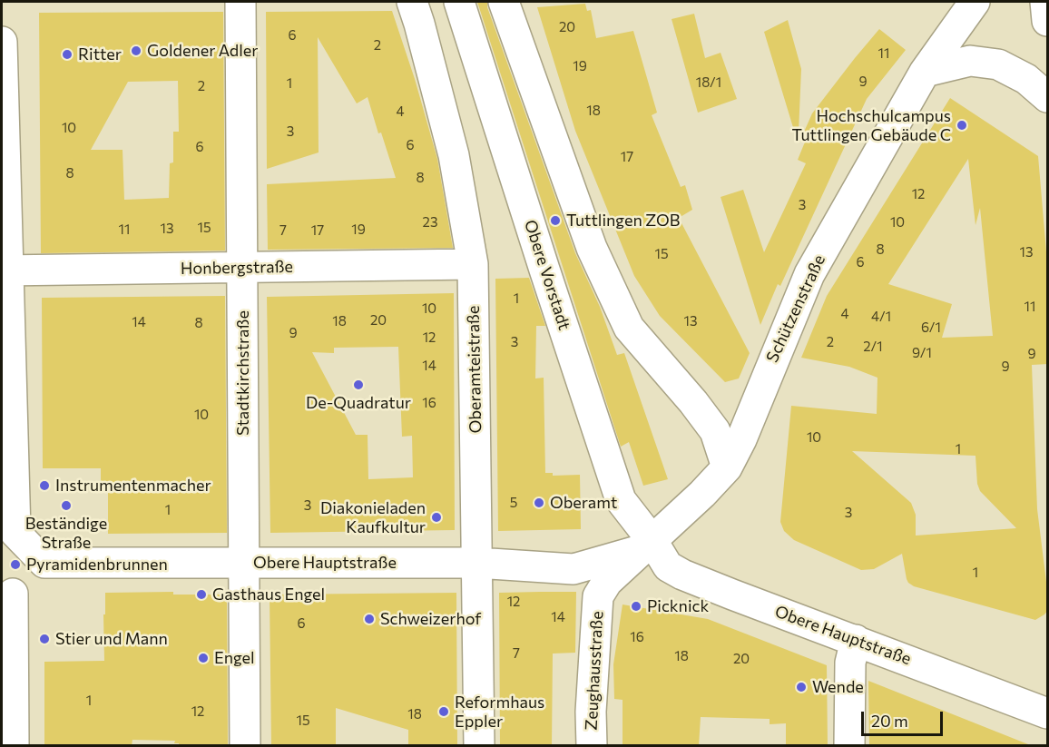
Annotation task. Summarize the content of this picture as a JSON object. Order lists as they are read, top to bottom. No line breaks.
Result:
{"streets":{"street":["Honbergstraße","Obere Vorstadt","Schützenstraße","Oberamteistraße","Stadtkirchstraße","Obere Hauptstraße","Zeughausstraße"]},"crossings":[["Honbergstraße","Oberamteistraße"],["Honbergstraße","Stadtkirchstraße"],["Obere Vorstadt","Schützenstraße"],["Obere Vorstadt","Obere Hauptstraße"],["Schützenstraße","Obere Hauptstraße"],["Schützenstraße","Zeughausstraße"],["Oberamteistraße","Obere Hauptstraße"],["Stadtkirchstraße","Obere Hauptstraße"]],"places":["Goldener Adler","Ritter","Hochschulcampus Tuttlingen Gebäude C","Tuttlingen ZOB","De-Quadratur","Instrumentenmacher","Oberamt","Beständige Straße","Diakonieladen Kaufkultur","Pyramidenbrunnen","Gasthaus Engel","Picknick","Schweizerhof","Stier und Mann","Engel","Wende","Reformhaus Eppler"],"house_numbers":["20","6","2","11","19","9","18/1","1","2","18","4","10","3","6","6","17","8","8","12","3","23","10","15","13","11","19","7","17","8","13","15","6","1","11","10","4","4/1","20","18","13","14","8","6/1","9","12","3","2","2/1","9/1","9","14","9","16","10","10","1","5","3","1","3","1","12","14","6","16","7","18","20","1","12","18","15"],"scale_bar":"20 m"}
